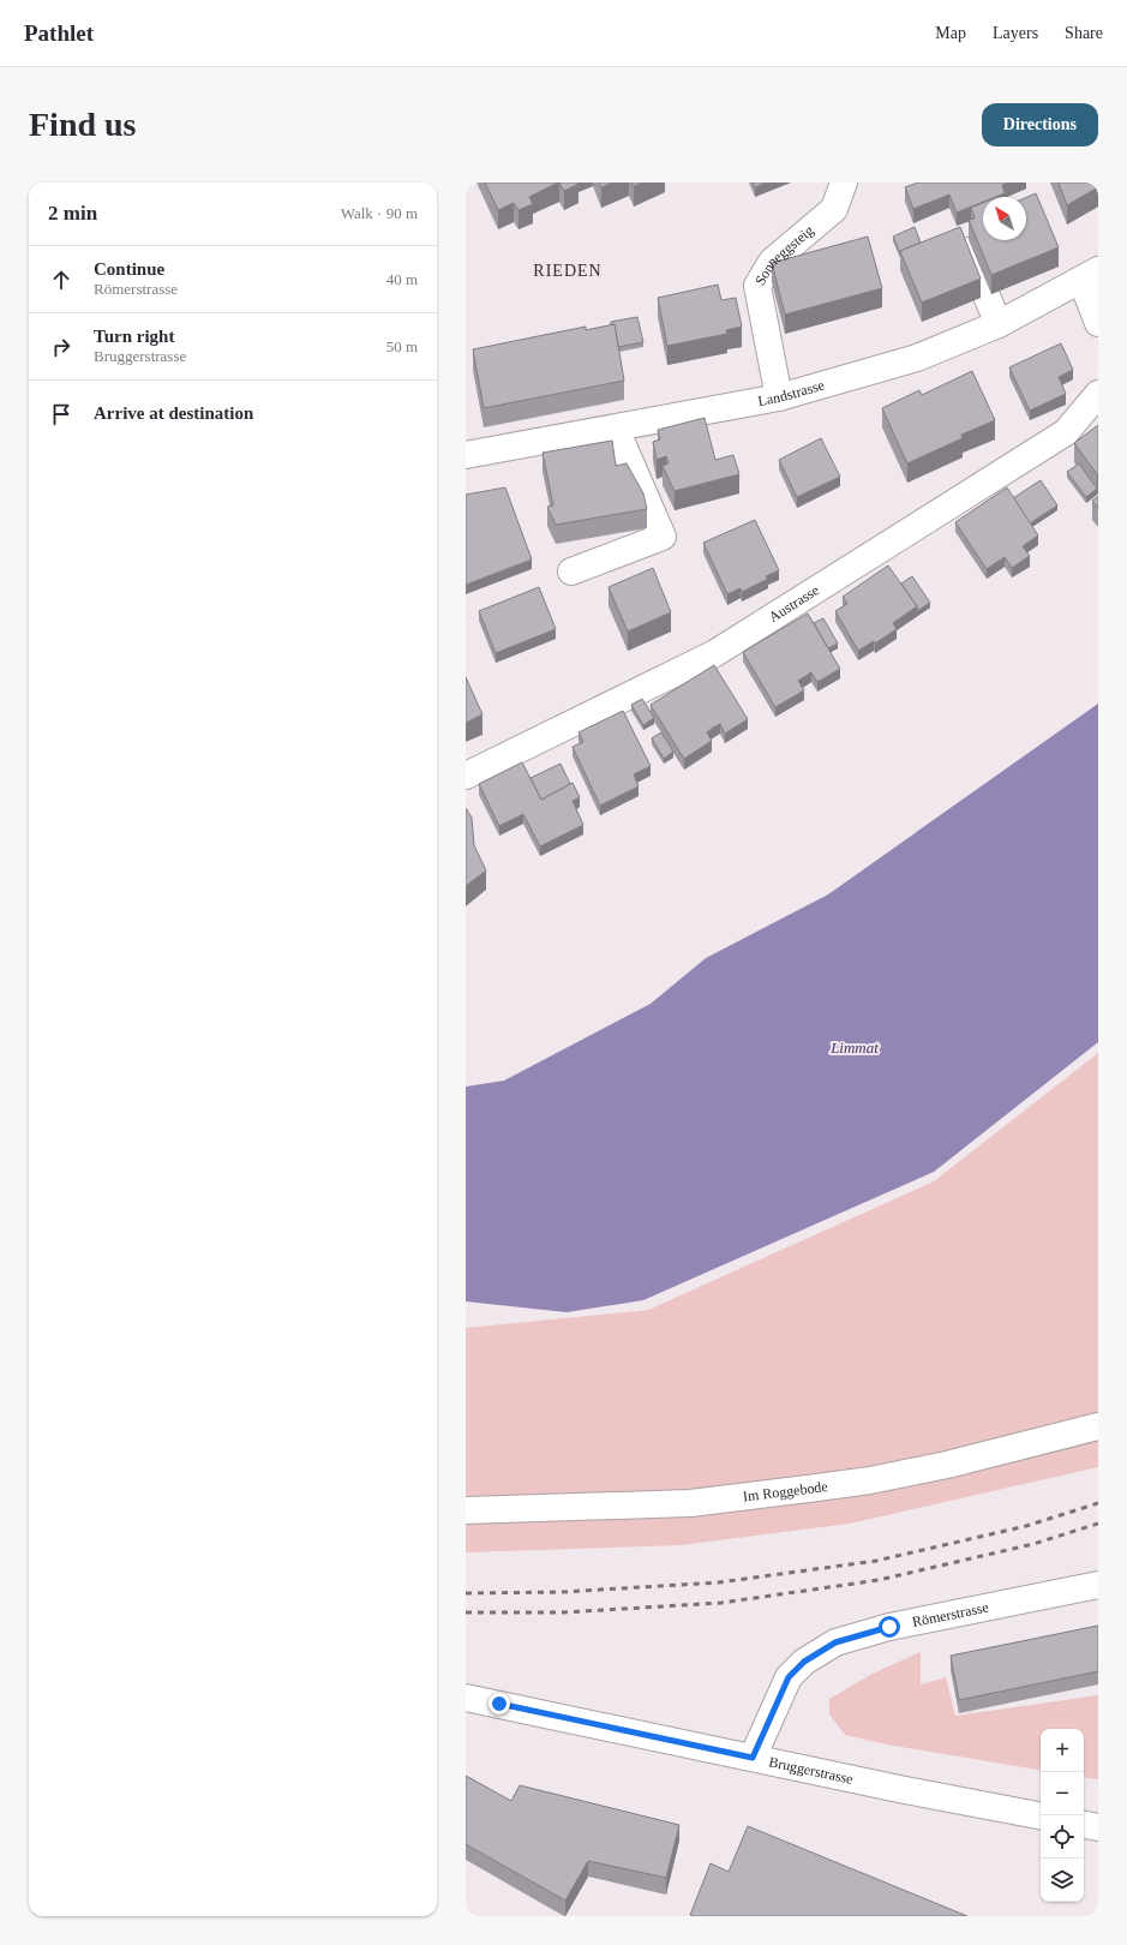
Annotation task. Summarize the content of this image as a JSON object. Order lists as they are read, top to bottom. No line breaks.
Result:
{"streets":{"street":["Sonneggsteig","Landstrasse","Austrasse","Im Roggebode","Römerstrasse","Bruggerstrasse"]},"crossings":[["Sonneggsteig","Landstrasse"],["Römerstrasse","Bruggerstrasse"]],"districts":["RIEDEN"],"water":["Limmat"],"north":"top left","page":{"header":"Pathlet","nav":["Map","Layers","Share"],"buttons":"Directions","title":"Find us","heading":["2 min","Walk · 90 m"],"list":[["Continue","Römerstrasse","40 m"],["Turn right","Bruggerstrasse","50 m"],"Arrive at destination"],"map_buttons":["+","−"]}}
